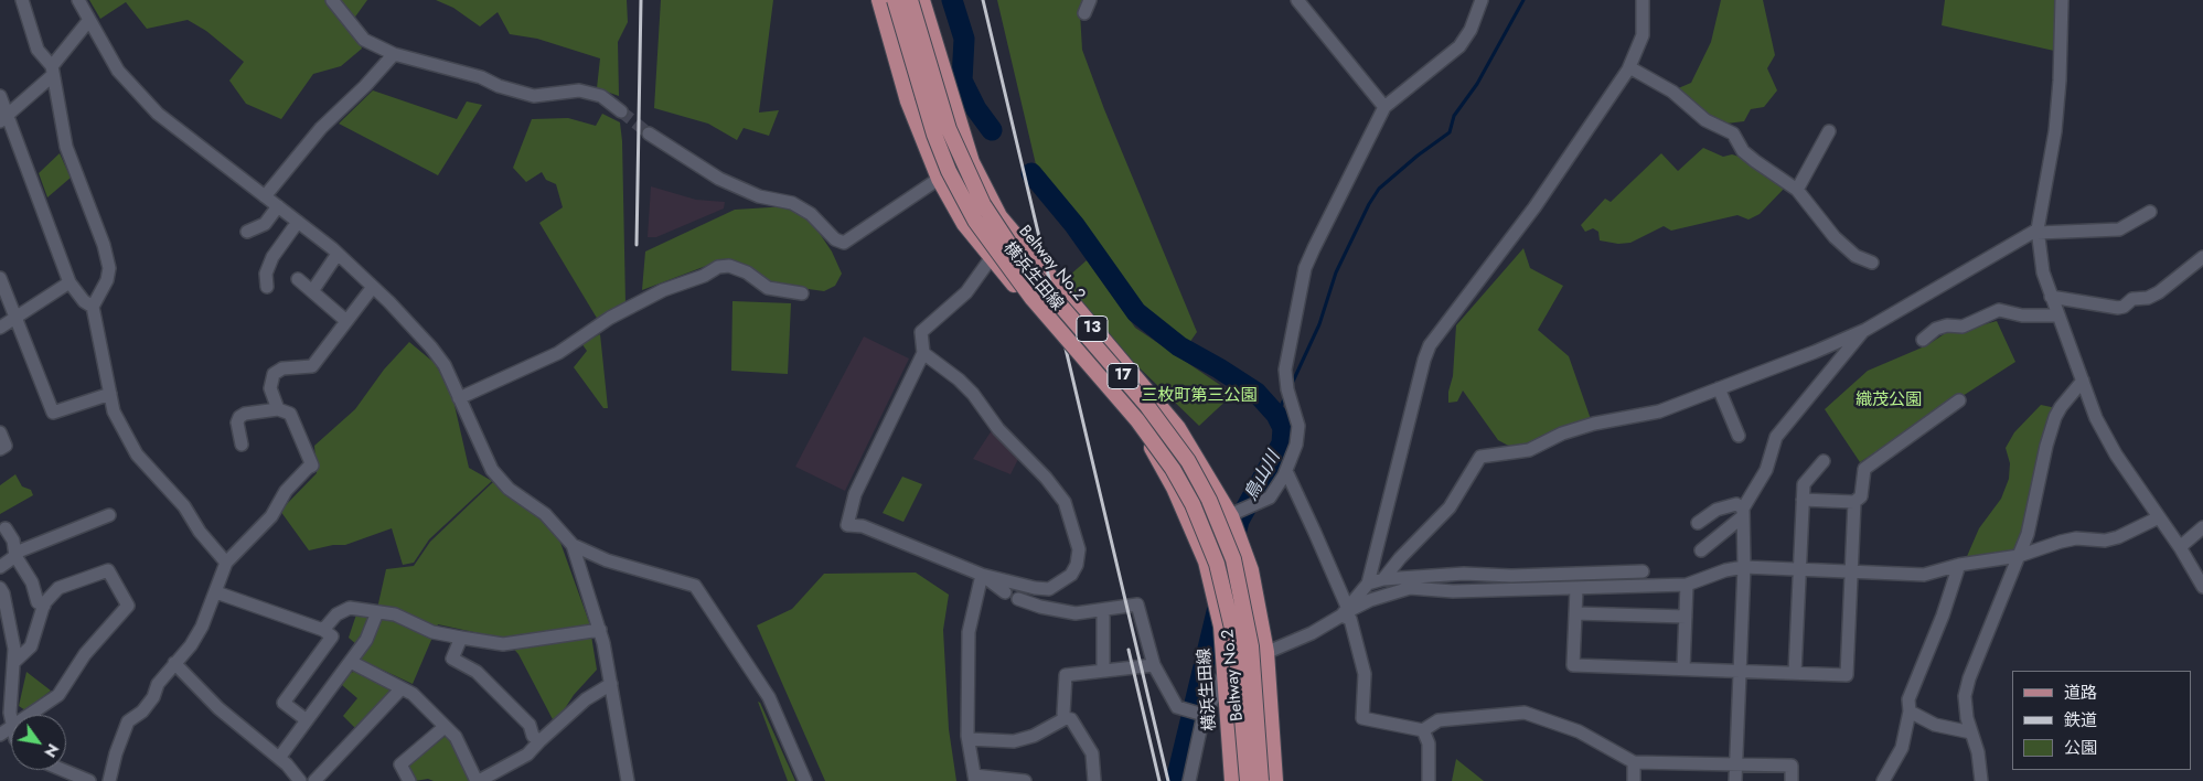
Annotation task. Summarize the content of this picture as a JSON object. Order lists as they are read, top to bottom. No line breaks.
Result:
{"streets":{"main road":["Beltway No.2","横浜生田線","13","17"]},"water":["鳥山川"],"parks":["三枚町第三公園","織茂公園"],"legend":["道路","鉄道","公園"],"north":"bottom right"}
